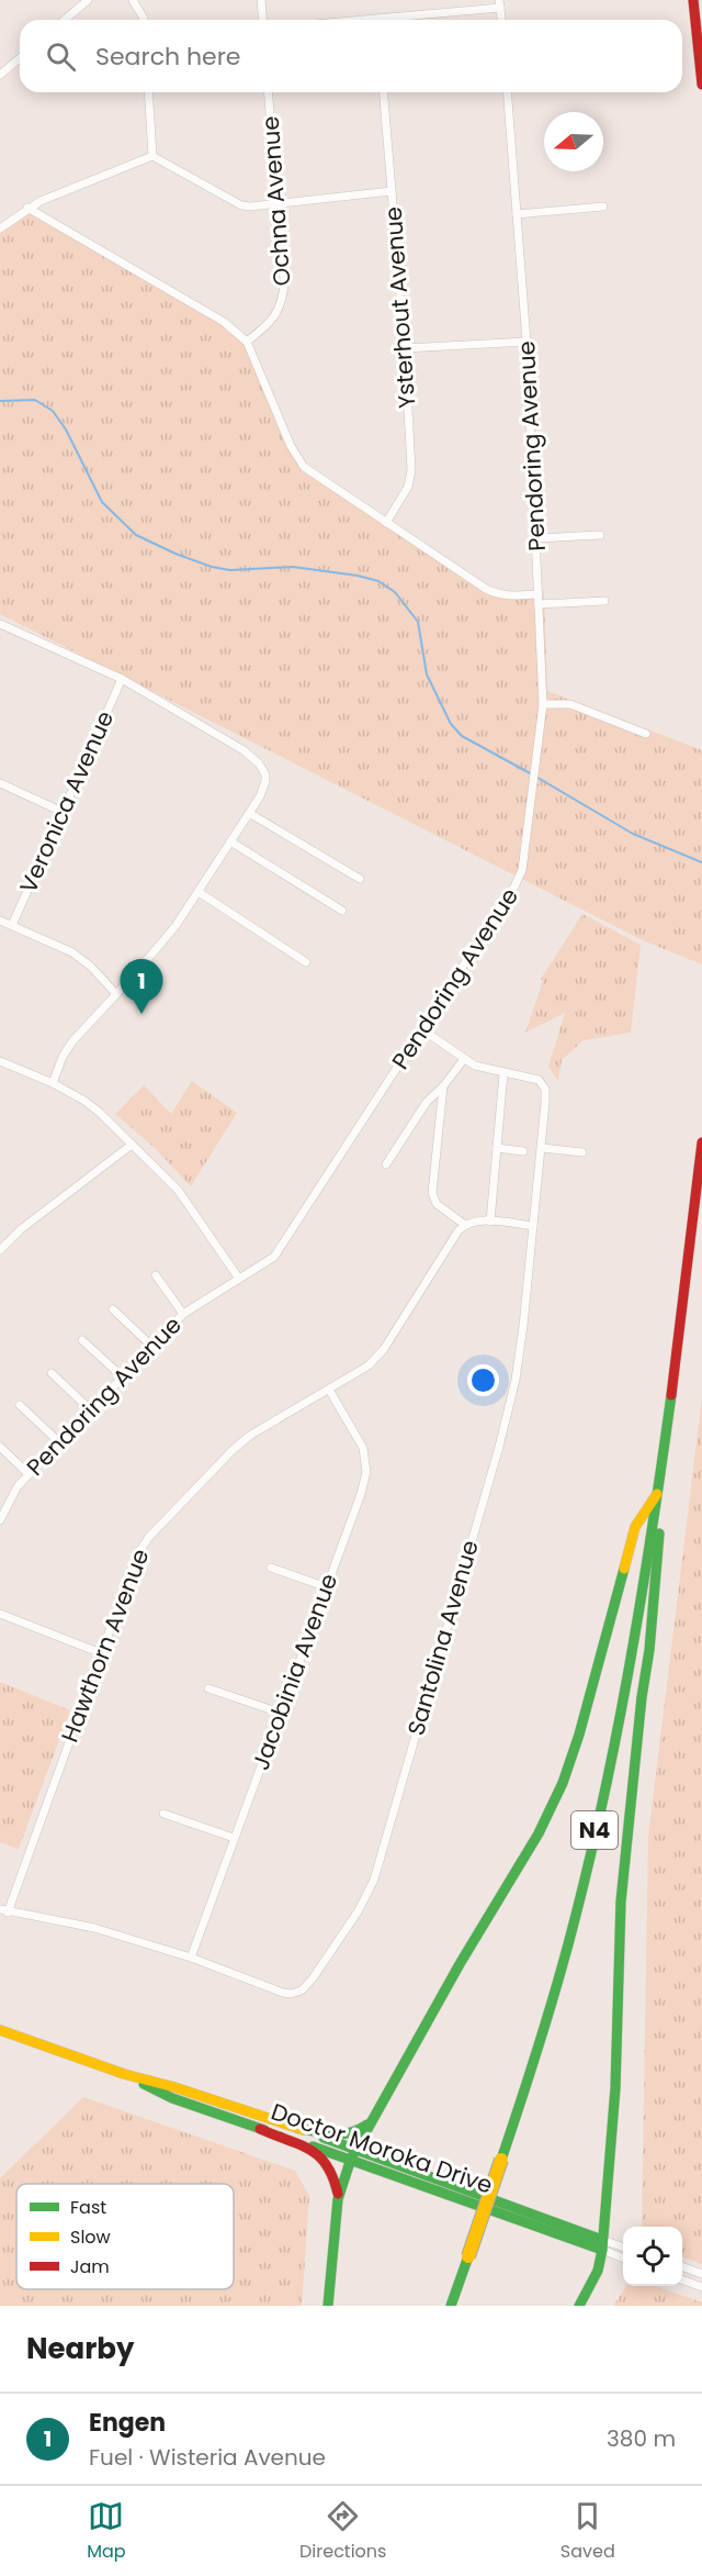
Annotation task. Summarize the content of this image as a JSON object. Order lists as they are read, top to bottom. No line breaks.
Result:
{"streets":{"main road":["N4","Doctor Moroka Drive"],"street":["Ochna Avenue","Ysterhout Avenue","Pendoring Avenue","Veronica Avenue","Santolina Avenue","Hawthorn Avenue","Jacobinia Avenue"]},"crossings":[["Pendoring Avenue","Santolina Avenue"],["Santolina Avenue","Hawthorn Avenue"],["Santolina Avenue","Jacobinia Avenue"],["Hawthorn Avenue","Jacobinia Avenue"]],"legend":["Fast","Slow","Jam"],"north":"left","page":{"search":"Search here","pins":"1","heading":"Nearby","list":[{"mark":"1","name":"Engen","note":"Fuel · Wisteria Avenue","value":"380 m"}],"nav":["Map","Directions","Saved"]}}
